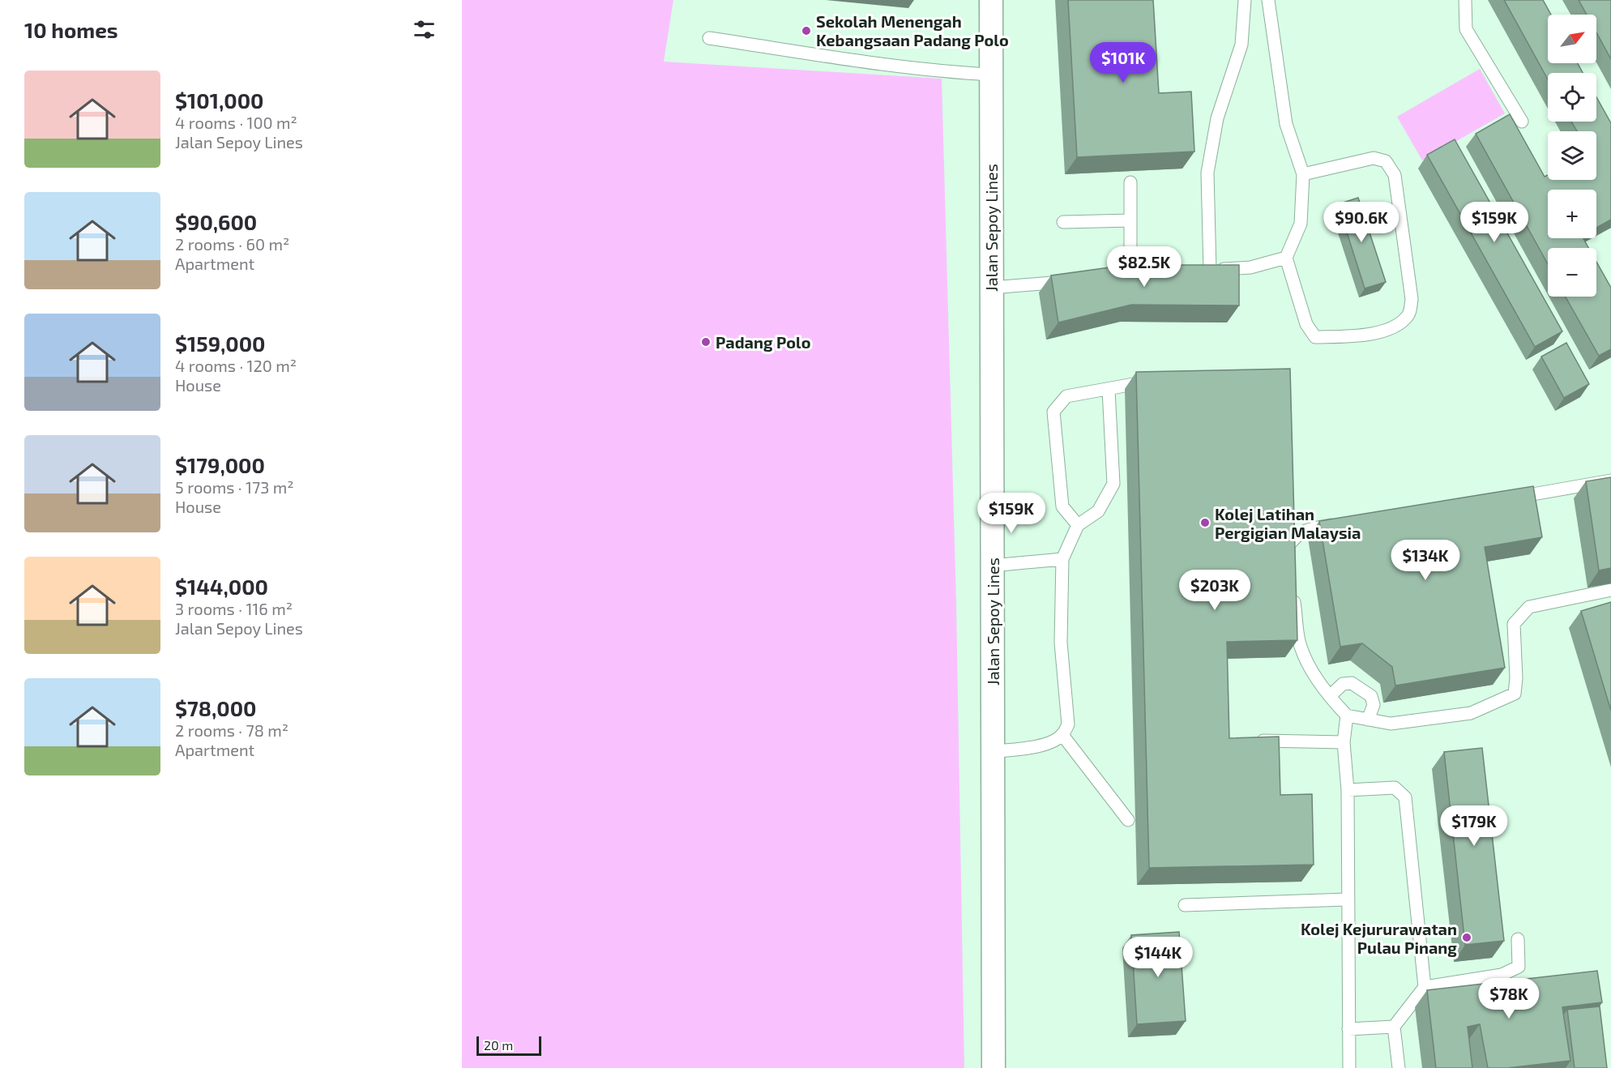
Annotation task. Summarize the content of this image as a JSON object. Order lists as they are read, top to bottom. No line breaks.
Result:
{"streets":{"street":["Jalan Sepoy Lines"]},"places":["Sekolah Menengah Kebangsaan Padang Polo","Padang Polo","Kolej Latihan Pergigian Malaysia","Kolej Kejururawatan Pulau Pinang"],"scale_bar":"20 m","north":"top right","page":{"heading":"10 homes","map_buttons":["+","−"],"price":["$101K","$90.6K","$159K","$82.5K","$159K","$134K","$203K","$179K","$144K","$78K"],"list":[{"name":"$101,000","note":"4 rooms · 100 m² · Jalan Sepoy Lines"},{"name":"$90,600","note":"2 rooms · 60 m² · Apartment"},{"name":"$159,000","note":"4 rooms · 120 m² · House"},{"name":"$179,000","note":"5 rooms · 173 m² · House"},{"name":"$144,000","note":"3 rooms · 116 m² · Jalan Sepoy Lines"},{"name":"$78,000","note":"2 rooms · 78 m² · Apartment"}],"scale":"20 m"}}
